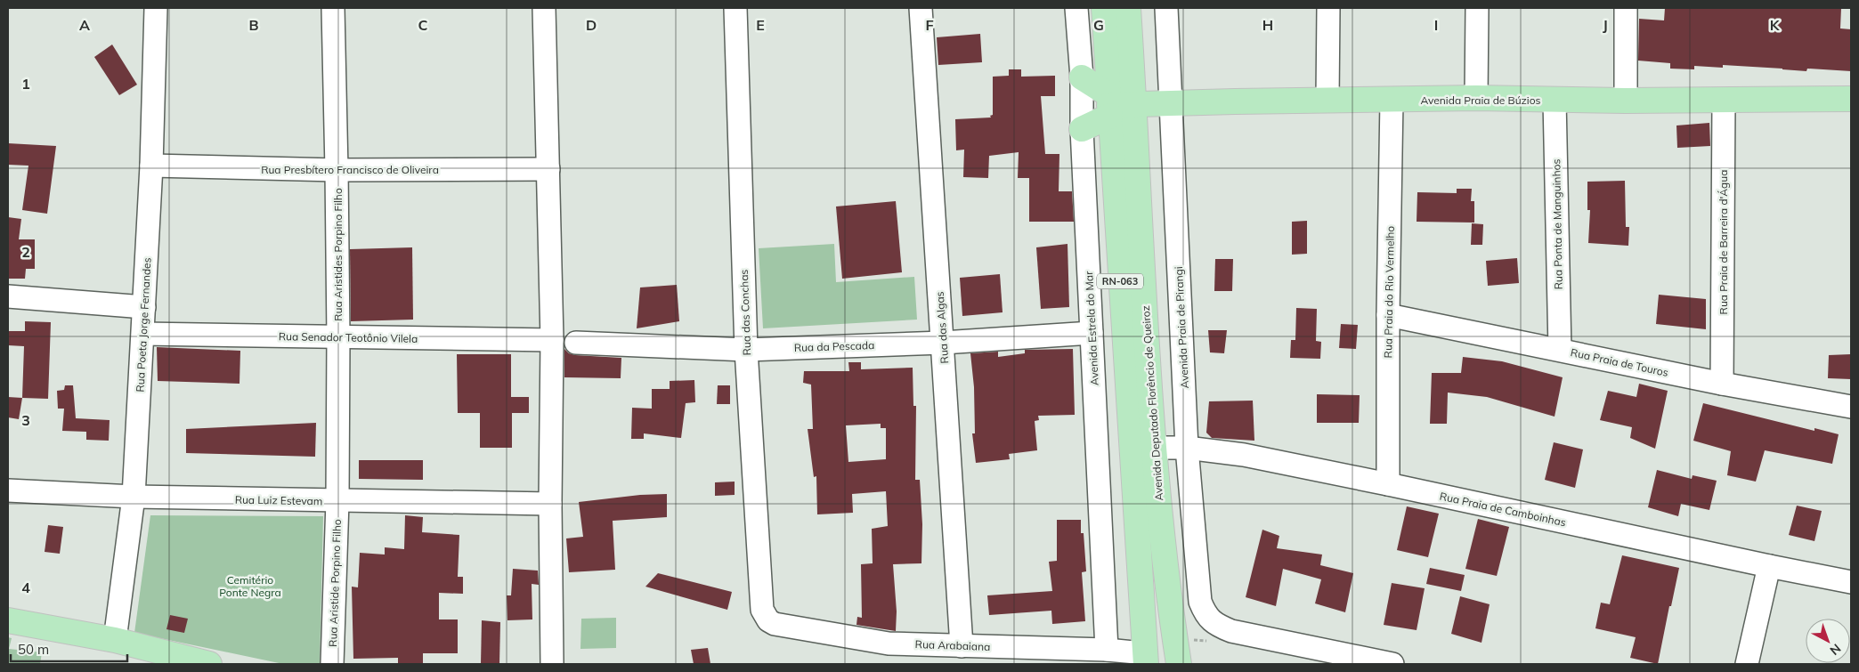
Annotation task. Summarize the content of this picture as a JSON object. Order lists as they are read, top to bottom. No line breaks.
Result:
{"streets":{"main road":["Avenida Praia de Búzios","RN-063","Avenida Deputado Florêncio de Queiroz"],"street":["Rua Presbítero Francisco de Oliveira","Rua Ponta de Manguinhos","Rua Praia de Barreira d'Água","Rua Aristides Porpino Filho","Rua Praia do Rio Vermelho","Rua das Conchas","Rua Poeta Jorge Fernandes","Rua das Algas","Avenida Praia de Pirangi","Avenida Estrela do Mar","Rua Senador Teotônio Vilela","Rua da Pescada","Rua Praia de Touros","Rua Luiz Estevam","Rua Praia de Camboinhas","Rua Aristide Porpino Filho","Rua Arabaiana"]},"crossings":[["Avenida Praia de Búzios","Rua Ponta de Manguinhos"],["Avenida Praia de Búzios","Rua Praia de Barreira d'Água"],["Avenida Praia de Búzios","RN-063"],["Avenida Praia de Búzios","Rua Praia do Rio Vermelho"],["Avenida Praia de Búzios","Avenida Praia de Pirangi"],["Avenida Praia de Búzios","Avenida Deputado Florêncio de Queiroz"],["Rua Presbítero Francisco de Oliveira","Rua Aristides Porpino Filho"],["Rua Presbítero Francisco de Oliveira","Rua Poeta Jorge Fernandes"],["Rua Ponta de Manguinhos","Rua Praia de Touros"],["Rua Praia de Barreira d'Água","Rua Praia de Touros"],["Rua Aristides Porpino Filho","Rua Senador Teotônio Vilela"],["Rua Aristides Porpino Filho","Rua Luiz Estevam"],["Rua Aristides Porpino Filho","Rua Aristide Porpino Filho"],["RN-063","Rua Arabaiana"],["Rua Praia do Rio Vermelho","Rua Praia de Touros"],["Rua Praia do Rio Vermelho","Rua Praia de Camboinhas"],["Rua das Conchas","Rua da Pescada"],["Rua das Conchas","Rua Arabaiana"],["Rua Poeta Jorge Fernandes","Rua Senador Teotônio Vilela"],["Rua Poeta Jorge Fernandes","Rua Luiz Estevam"],["Rua das Algas","Rua da Pescada"],["Rua das Algas","Rua Arabaiana"],["Avenida Praia de Pirangi","Rua Praia de Camboinhas"],["Avenida Estrela do Mar","Rua da Pescada"],["Avenida Estrela do Mar","Rua Arabaiana"],["Avenida Deputado Florêncio de Queiroz","Rua Praia de Camboinhas"],["Rua Luiz Estevam","Rua Aristide Porpino Filho"]],"parks":["Cemitério Ponte Negra"],"scale_bar":"50 m","north":"bottom right","grid":{"columns":["A","B","C","D","E","F","G","H","I","J","K"],"rows":["1","2","3","4"]}}
